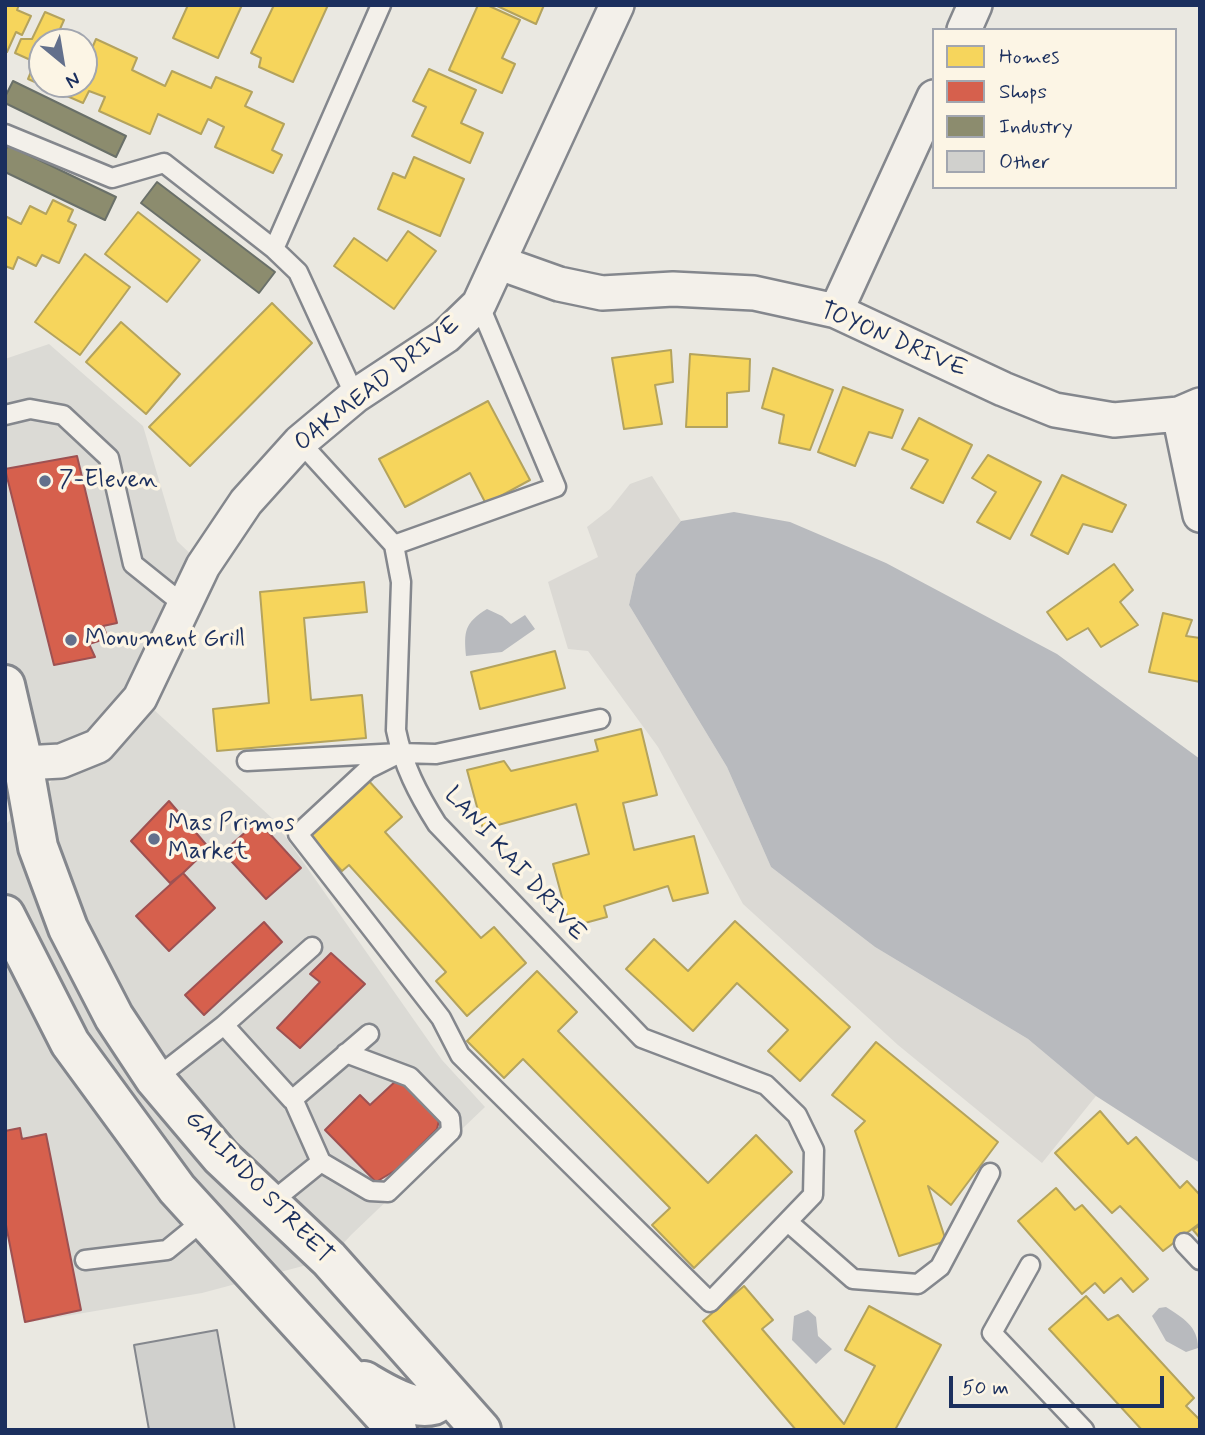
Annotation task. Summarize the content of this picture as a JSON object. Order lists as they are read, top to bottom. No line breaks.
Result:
{"streets":{"main road":["GALINDO STREET"],"street":["TOYON DRIVE","OAKMEAD DRIVE"],"lane":["LANI KAI DRIVE"]},"crossings":[["TOYON DRIVE","OAKMEAD DRIVE"],["OAKMEAD DRIVE","GALINDO STREET"]],"places":["7-Eleven","Monument Grill","Mas Primos Market"],"legend":["Homes","Shops","Industry","Other"],"scale_bar":"50 m","north":"bottom right"}
